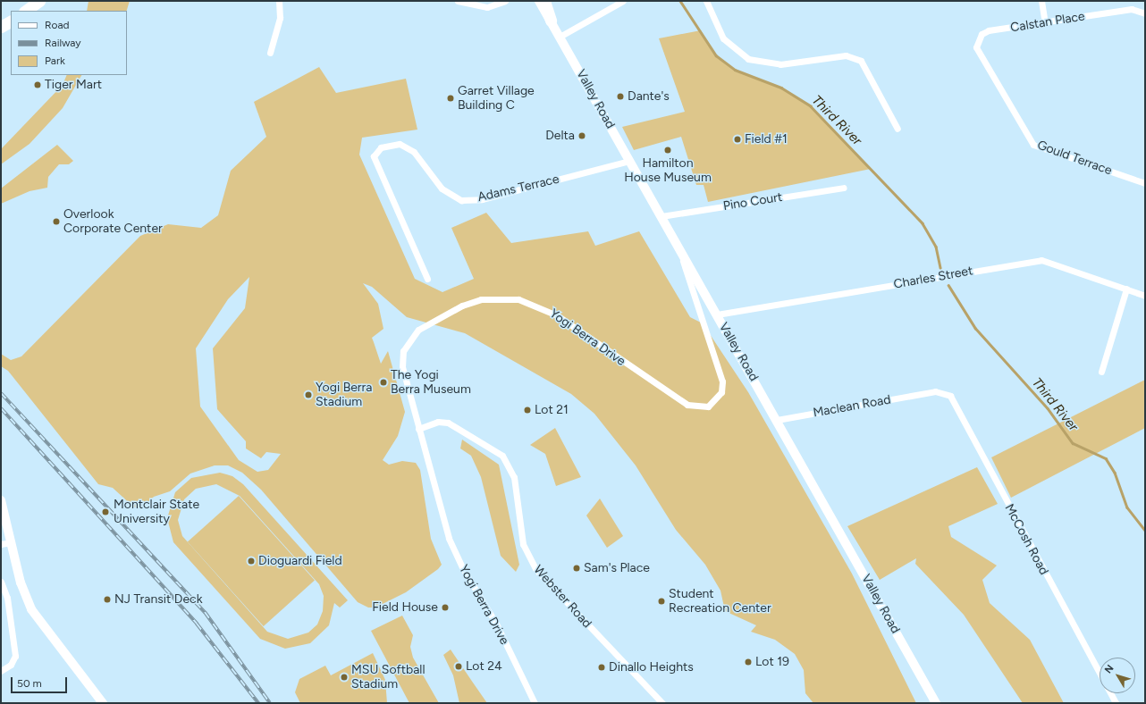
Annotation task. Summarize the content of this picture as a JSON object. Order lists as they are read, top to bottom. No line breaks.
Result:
{"streets":{"main road":["Valley Road"],"street":["Calstan Place","Gould Terrace","Adams Terrace","Pino Court","Charles Street","Yogi Berra Drive","Maclean Road","McCosh Road","Webster Road"]},"crossings":[["Calstan Place","Gould Terrace"],["Valley Road","Adams Terrace"],["Valley Road","Pino Court"],["Valley Road","Charles Street"],["Valley Road","Yogi Berra Drive"],["Valley Road","Maclean Road"],["Yogi Berra Drive","Webster Road"],["Maclean Road","McCosh Road"]],"water":["Third River"],"places":["Tiger Mart","Dante's","Garret Village Building C","Delta","Field #1","Hamilton House Museum","Overlook Corporate Center","The Yogi Berra Museum","Yogi Berra Stadium","Lot 21","Montclair State University","Dioguardi Field","Sam's Place","NJ Transit Deck","Student Recreation Center","Field House","Lot 19","Lot 24","Dinallo Heights","MSU Softball Stadium"],"legend":["Road","Railway","Park"],"scale_bar":"50 m","north":"top left"}
